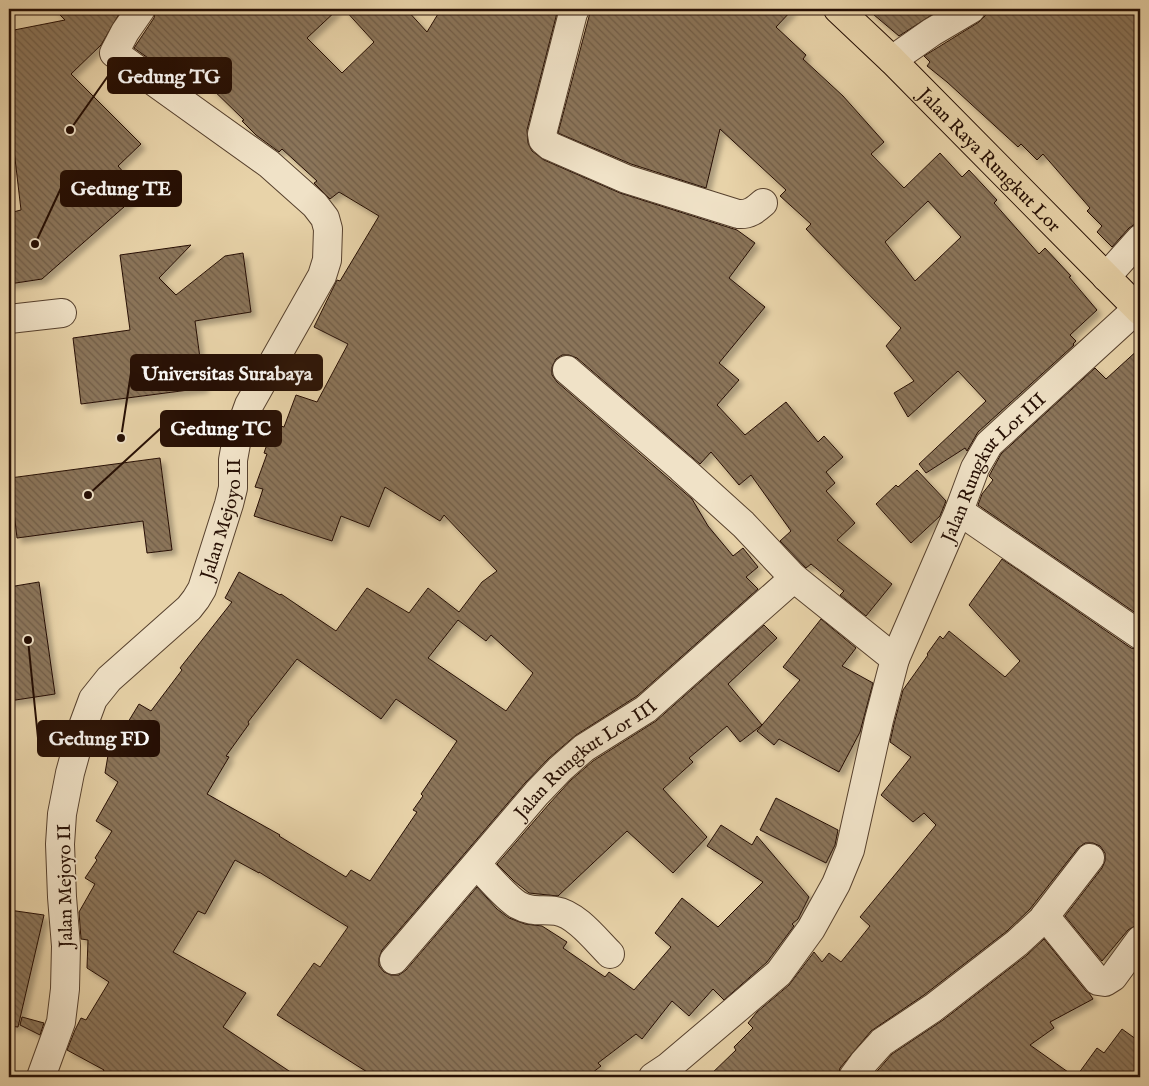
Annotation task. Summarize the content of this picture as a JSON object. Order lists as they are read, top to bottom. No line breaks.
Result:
{"streets":{"main road":["Jalan Raya Rungkut Lor"],"street":["Jalan Rungkut Lor III","Jalan Mejoyo II"]},"crossings":[["Jalan Raya Rungkut Lor","Jalan Rungkut Lor III"]],"places":["Gedung TG","Gedung TE","Universitas Surabaya","Gedung TC","Gedung FD"]}
